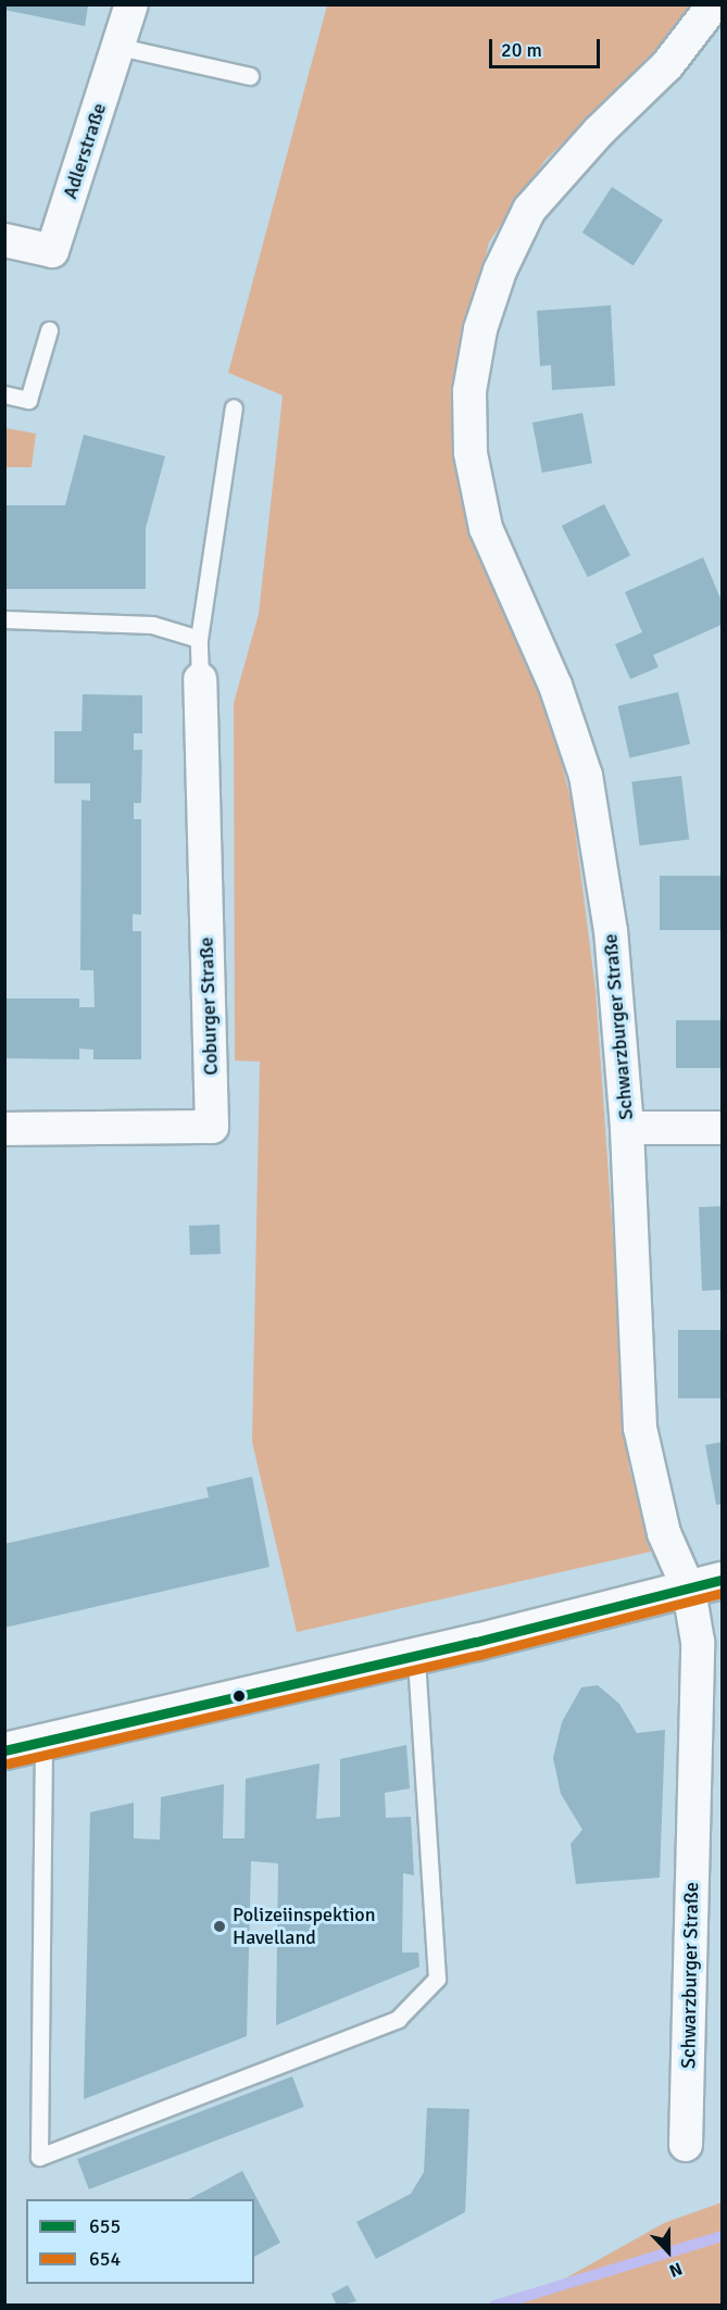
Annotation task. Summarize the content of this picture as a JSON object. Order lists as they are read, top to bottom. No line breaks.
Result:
{"streets":{"street":["Adlerstraße","Coburger Straße","Schwarzburger Straße"]},"places":["Polizeiinspektion Havelland"],"lines":["transit line 655","transit line 654"],"legend":["655","654"],"scale_bar":"20 m","north":"bottom"}
